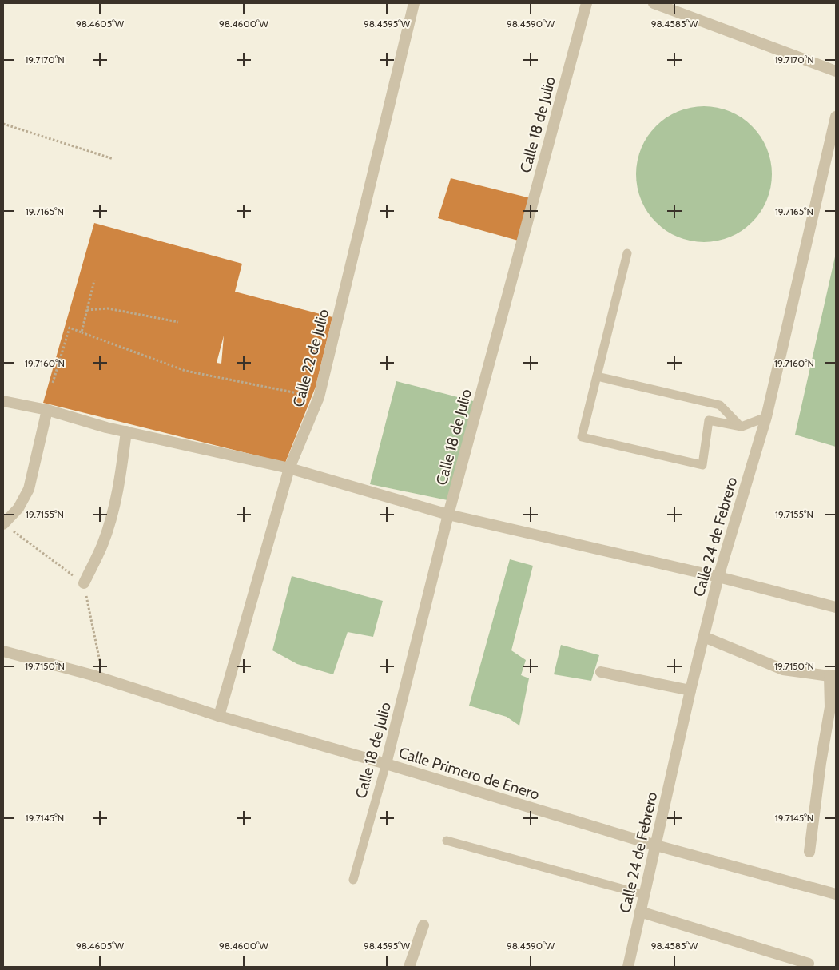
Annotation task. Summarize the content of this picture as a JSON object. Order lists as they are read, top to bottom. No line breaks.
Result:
{"streets":{"street":["Calle 18 de Julio","Calle 22 de Julio","Calle 24 de Febrero","Calle Primero de Enero"]},"crossings":[["Calle 18 de Julio","Calle Primero de Enero"],["Calle 22 de Julio","Calle Primero de Enero"],["Calle 24 de Febrero","Calle Primero de Enero"]],"coordinates":["98.4605°W","98.4600°W","98.4595°W","98.4590°W","98.4585°W","19.7170°N","19.7165°N","19.7160°N","19.7155°N","19.7150°N","19.7145°N"]}
